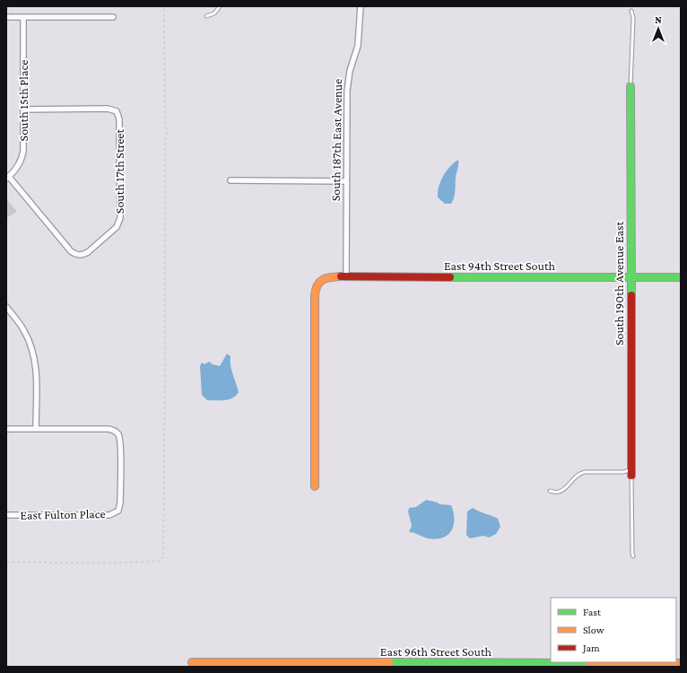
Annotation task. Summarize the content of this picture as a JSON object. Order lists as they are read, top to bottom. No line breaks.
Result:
{"streets":{"street":["South 15th Place","South 187th East Avenue","South 17th Street","East 94th Street South","South 190th Avenue East","East Fulton Place","East 96th Street South"]},"crossings":[["South 15th Place","South 17th Street"],["South 187th East Avenue","East 94th Street South"],["East 94th Street South","South 190th Avenue East"]],"legend":["Fast","Slow","Jam"],"north":"top"}
